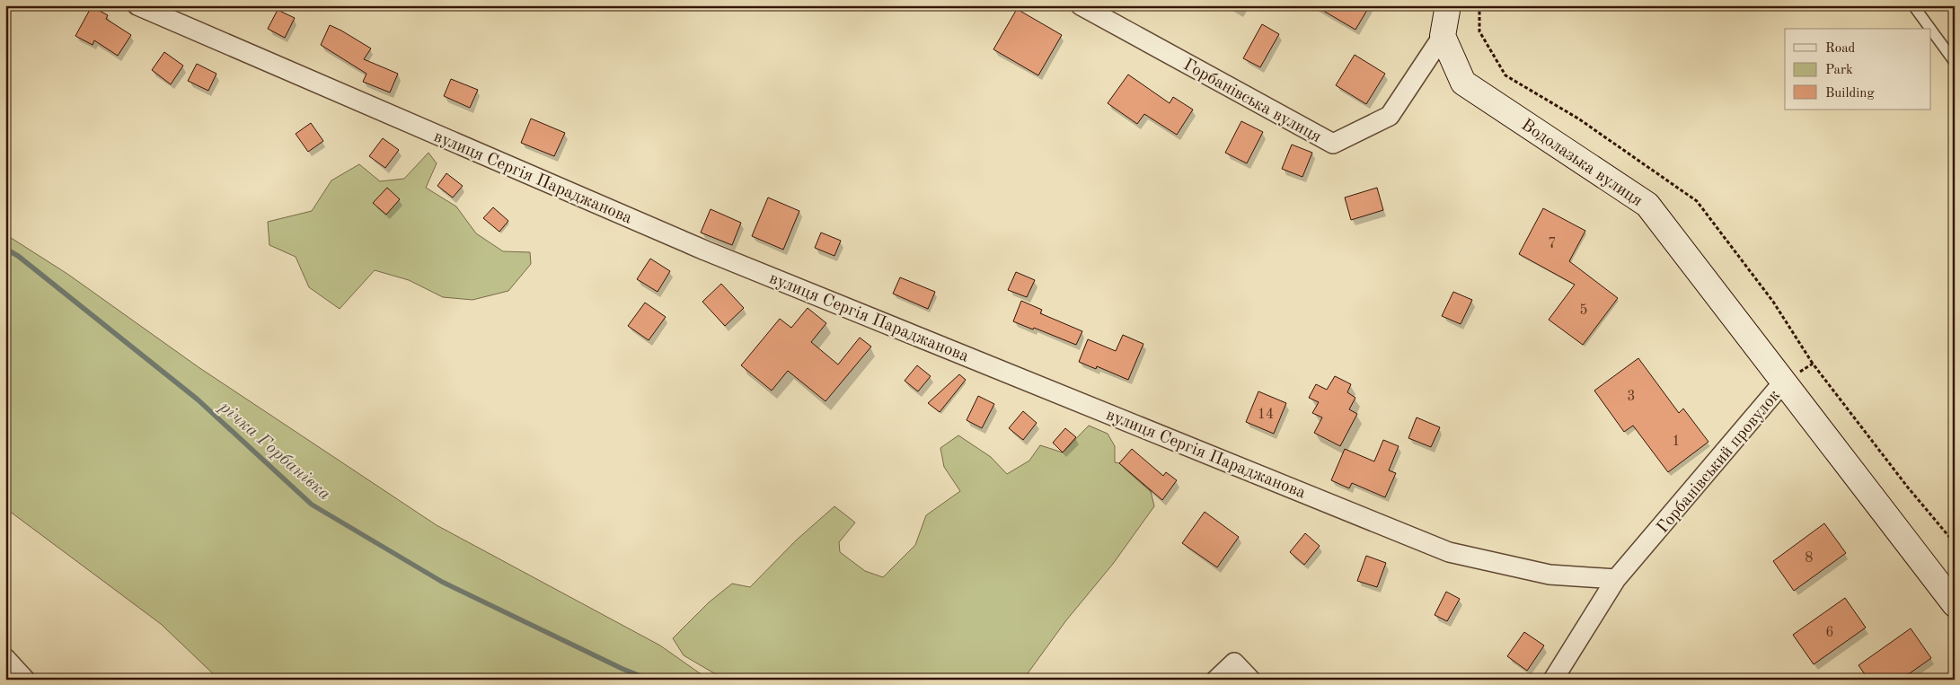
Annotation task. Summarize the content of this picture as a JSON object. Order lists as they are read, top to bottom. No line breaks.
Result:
{"streets":{"street":["Горбанівська вулиця","Водолазька вулиця","вулиця Сергія Параджанова","Горбанівський провулок"]},"crossings":[["Горбанівська вулиця","Водолазька вулиця"],["Водолазька вулиця","Горбанівський провулок"],["вулиця Сергія Параджанова","Горбанівський провулок"]],"water":["річка Горбанівка"],"house_numbers":["7","5","3","14","1","8","6"],"legend":["Road","Park","Building"]}
